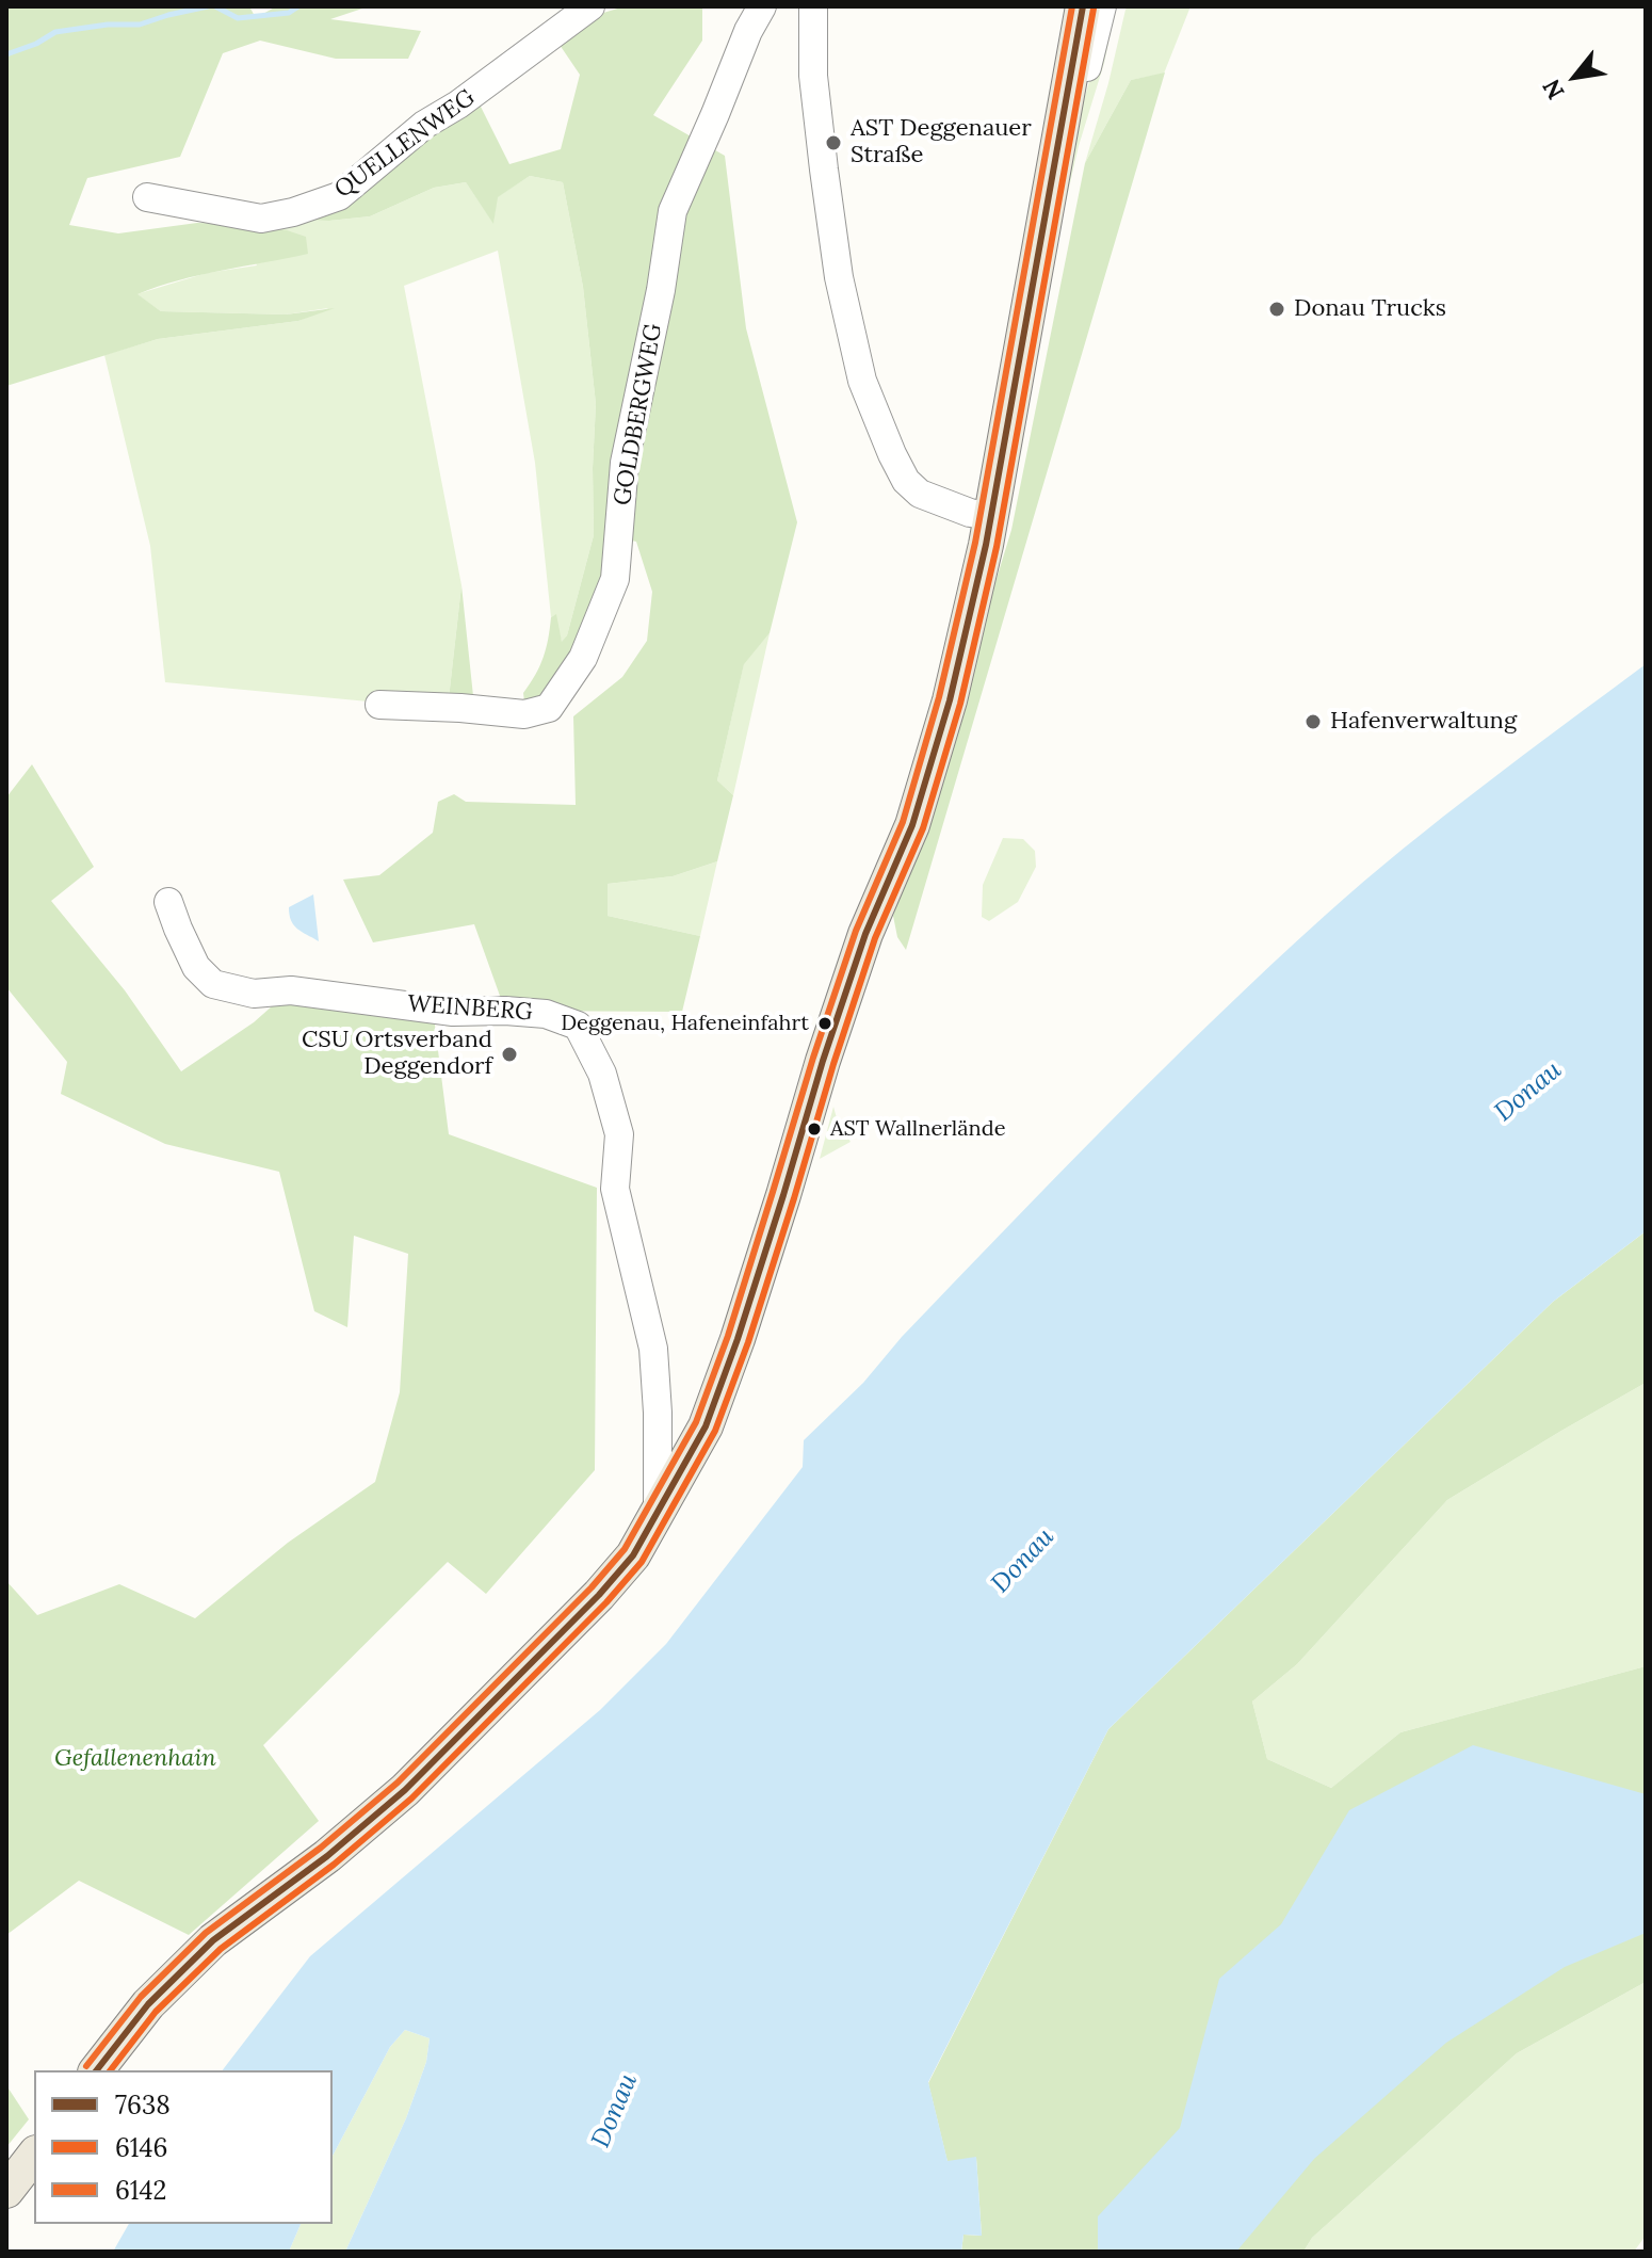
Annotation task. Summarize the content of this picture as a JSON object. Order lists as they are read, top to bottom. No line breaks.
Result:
{"streets":{"street":["QUELLENWEG","GOLDBERGWEG","WEINBERG"]},"water":["Donau"],"parks":["Gefallenenhain"],"places":["AST Deggenauer Straße","Donau Trucks","Hafenverwaltung","Deggenau, Hafeneinfahrt","CSU Ortsverband Deggendorf","AST Wallnerlände"],"lines":["transit line 7638","transit line 6142","transit line 6146"],"legend":["7638","6146","6142"],"north":"bottom left"}
